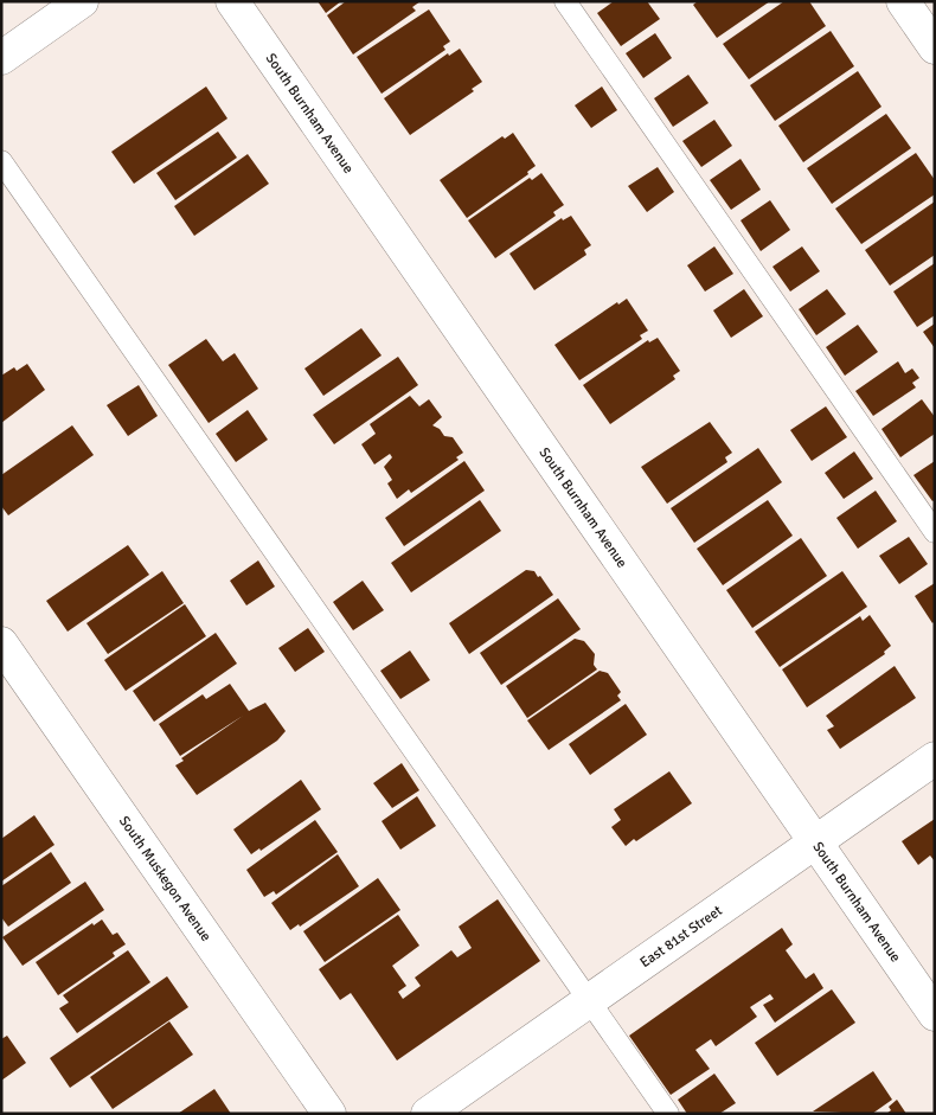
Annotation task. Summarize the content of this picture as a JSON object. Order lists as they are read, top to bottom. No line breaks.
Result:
{"streets":{"street":["South Burnham Avenue","South Muskegon Avenue","East 81st Street"]},"crossings":[["South Burnham Avenue","East 81st Street"]]}
